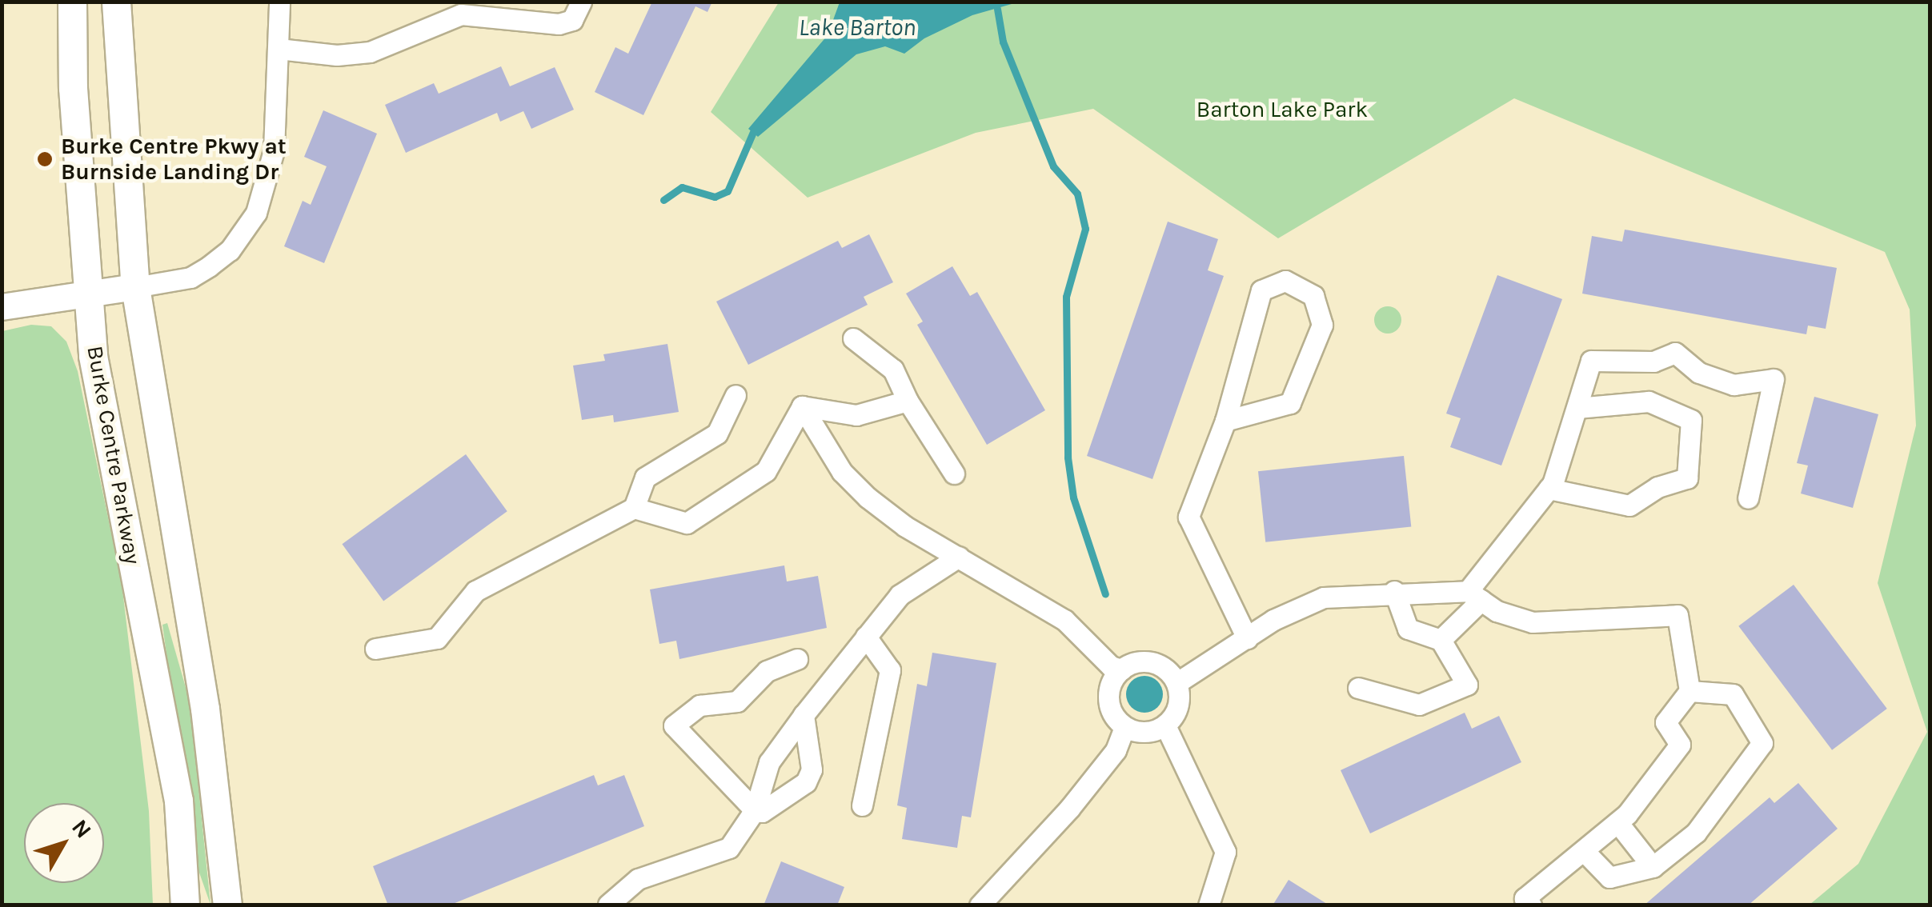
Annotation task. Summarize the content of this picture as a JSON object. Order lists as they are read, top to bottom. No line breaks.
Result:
{"streets":{"main road":["Burke Centre Parkway"]},"water":["Lake Barton"],"parks":["Barton Lake Park"],"places":["Burke Centre Pkwy at Burnside Landing Dr"],"north":"top right"}
